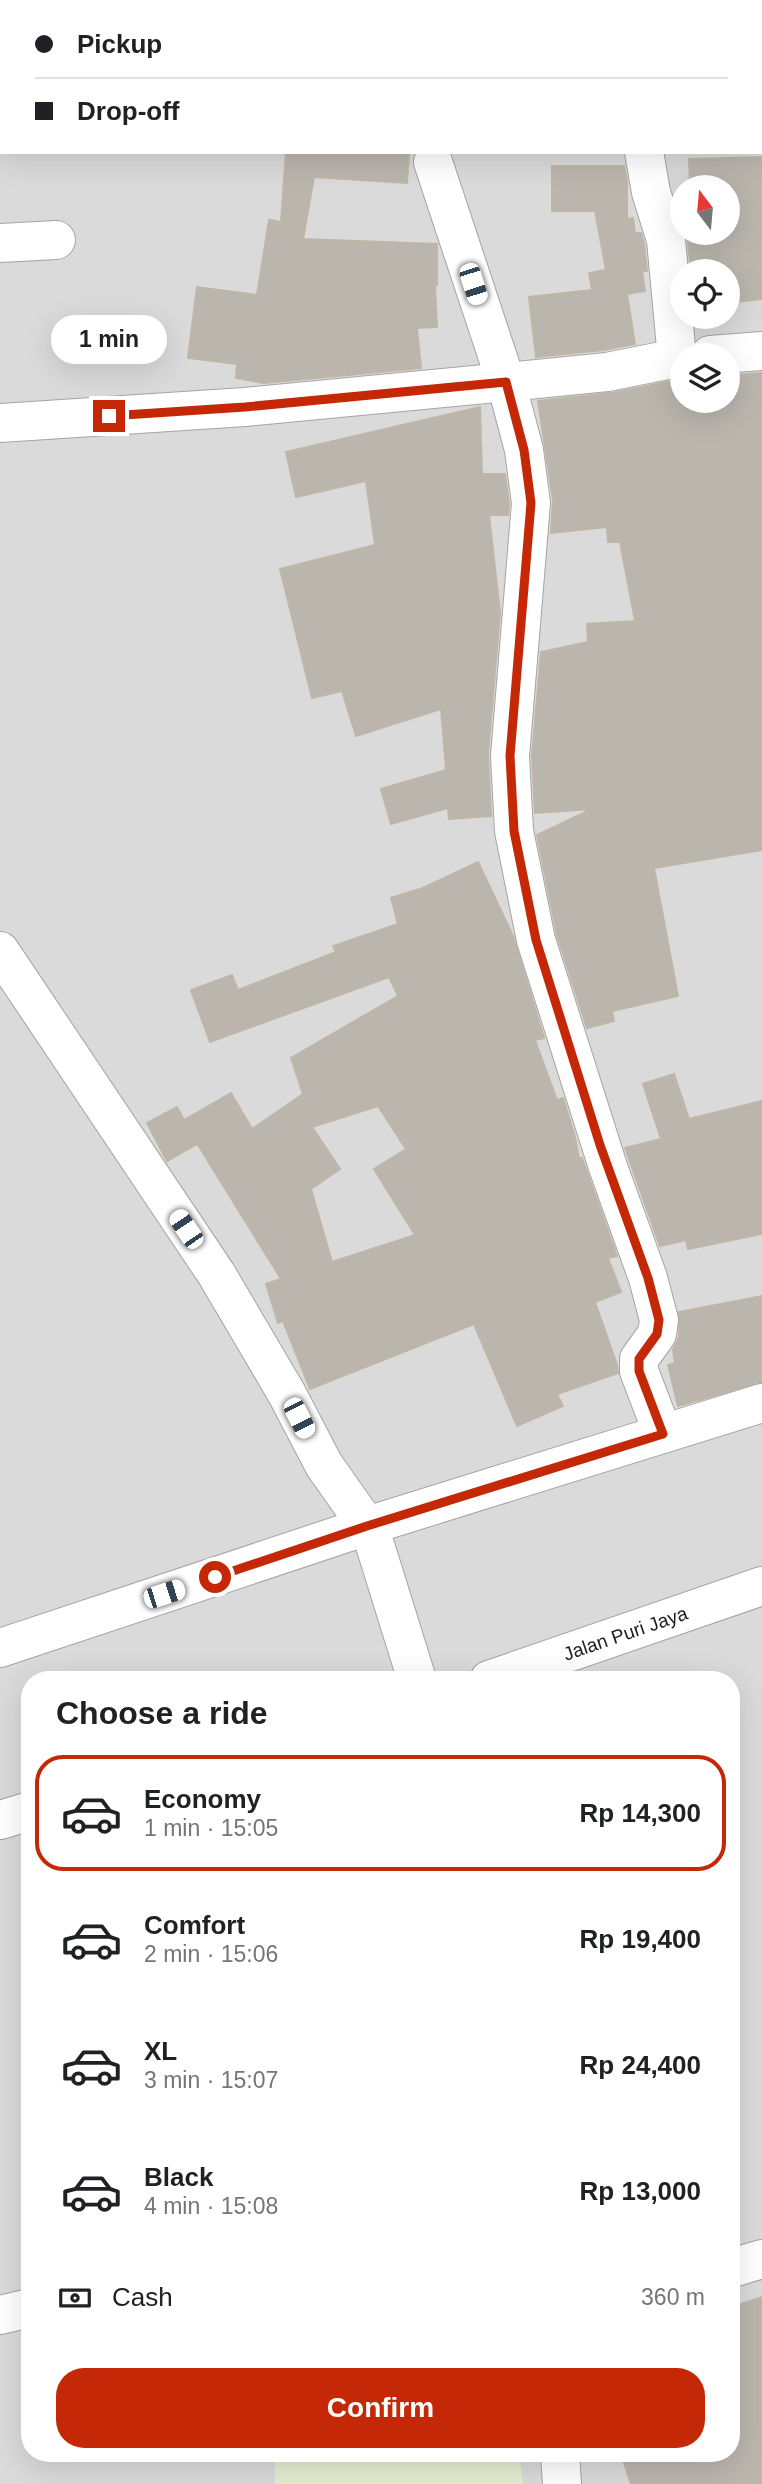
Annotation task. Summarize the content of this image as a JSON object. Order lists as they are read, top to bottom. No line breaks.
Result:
{"streets":{"street":["Jalan Puri Jaya"]},"north":"top","page":{"banner":["Pickup","Drop-off"],"bubble":"1 min","heading":"Choose a ride","list":[{"name":"Economy","note":"1 min · 15:05","value":"Rp 14,300"},{"name":"Comfort","note":"2 min · 15:06","value":"Rp 19,400"},{"name":"XL","note":"3 min · 15:07","value":"Rp 24,400"},{"name":"Black","note":"4 min · 15:08","value":"Rp 13,000"}],"pay":["Cash","360 m"],"buttons":"Confirm"}}
